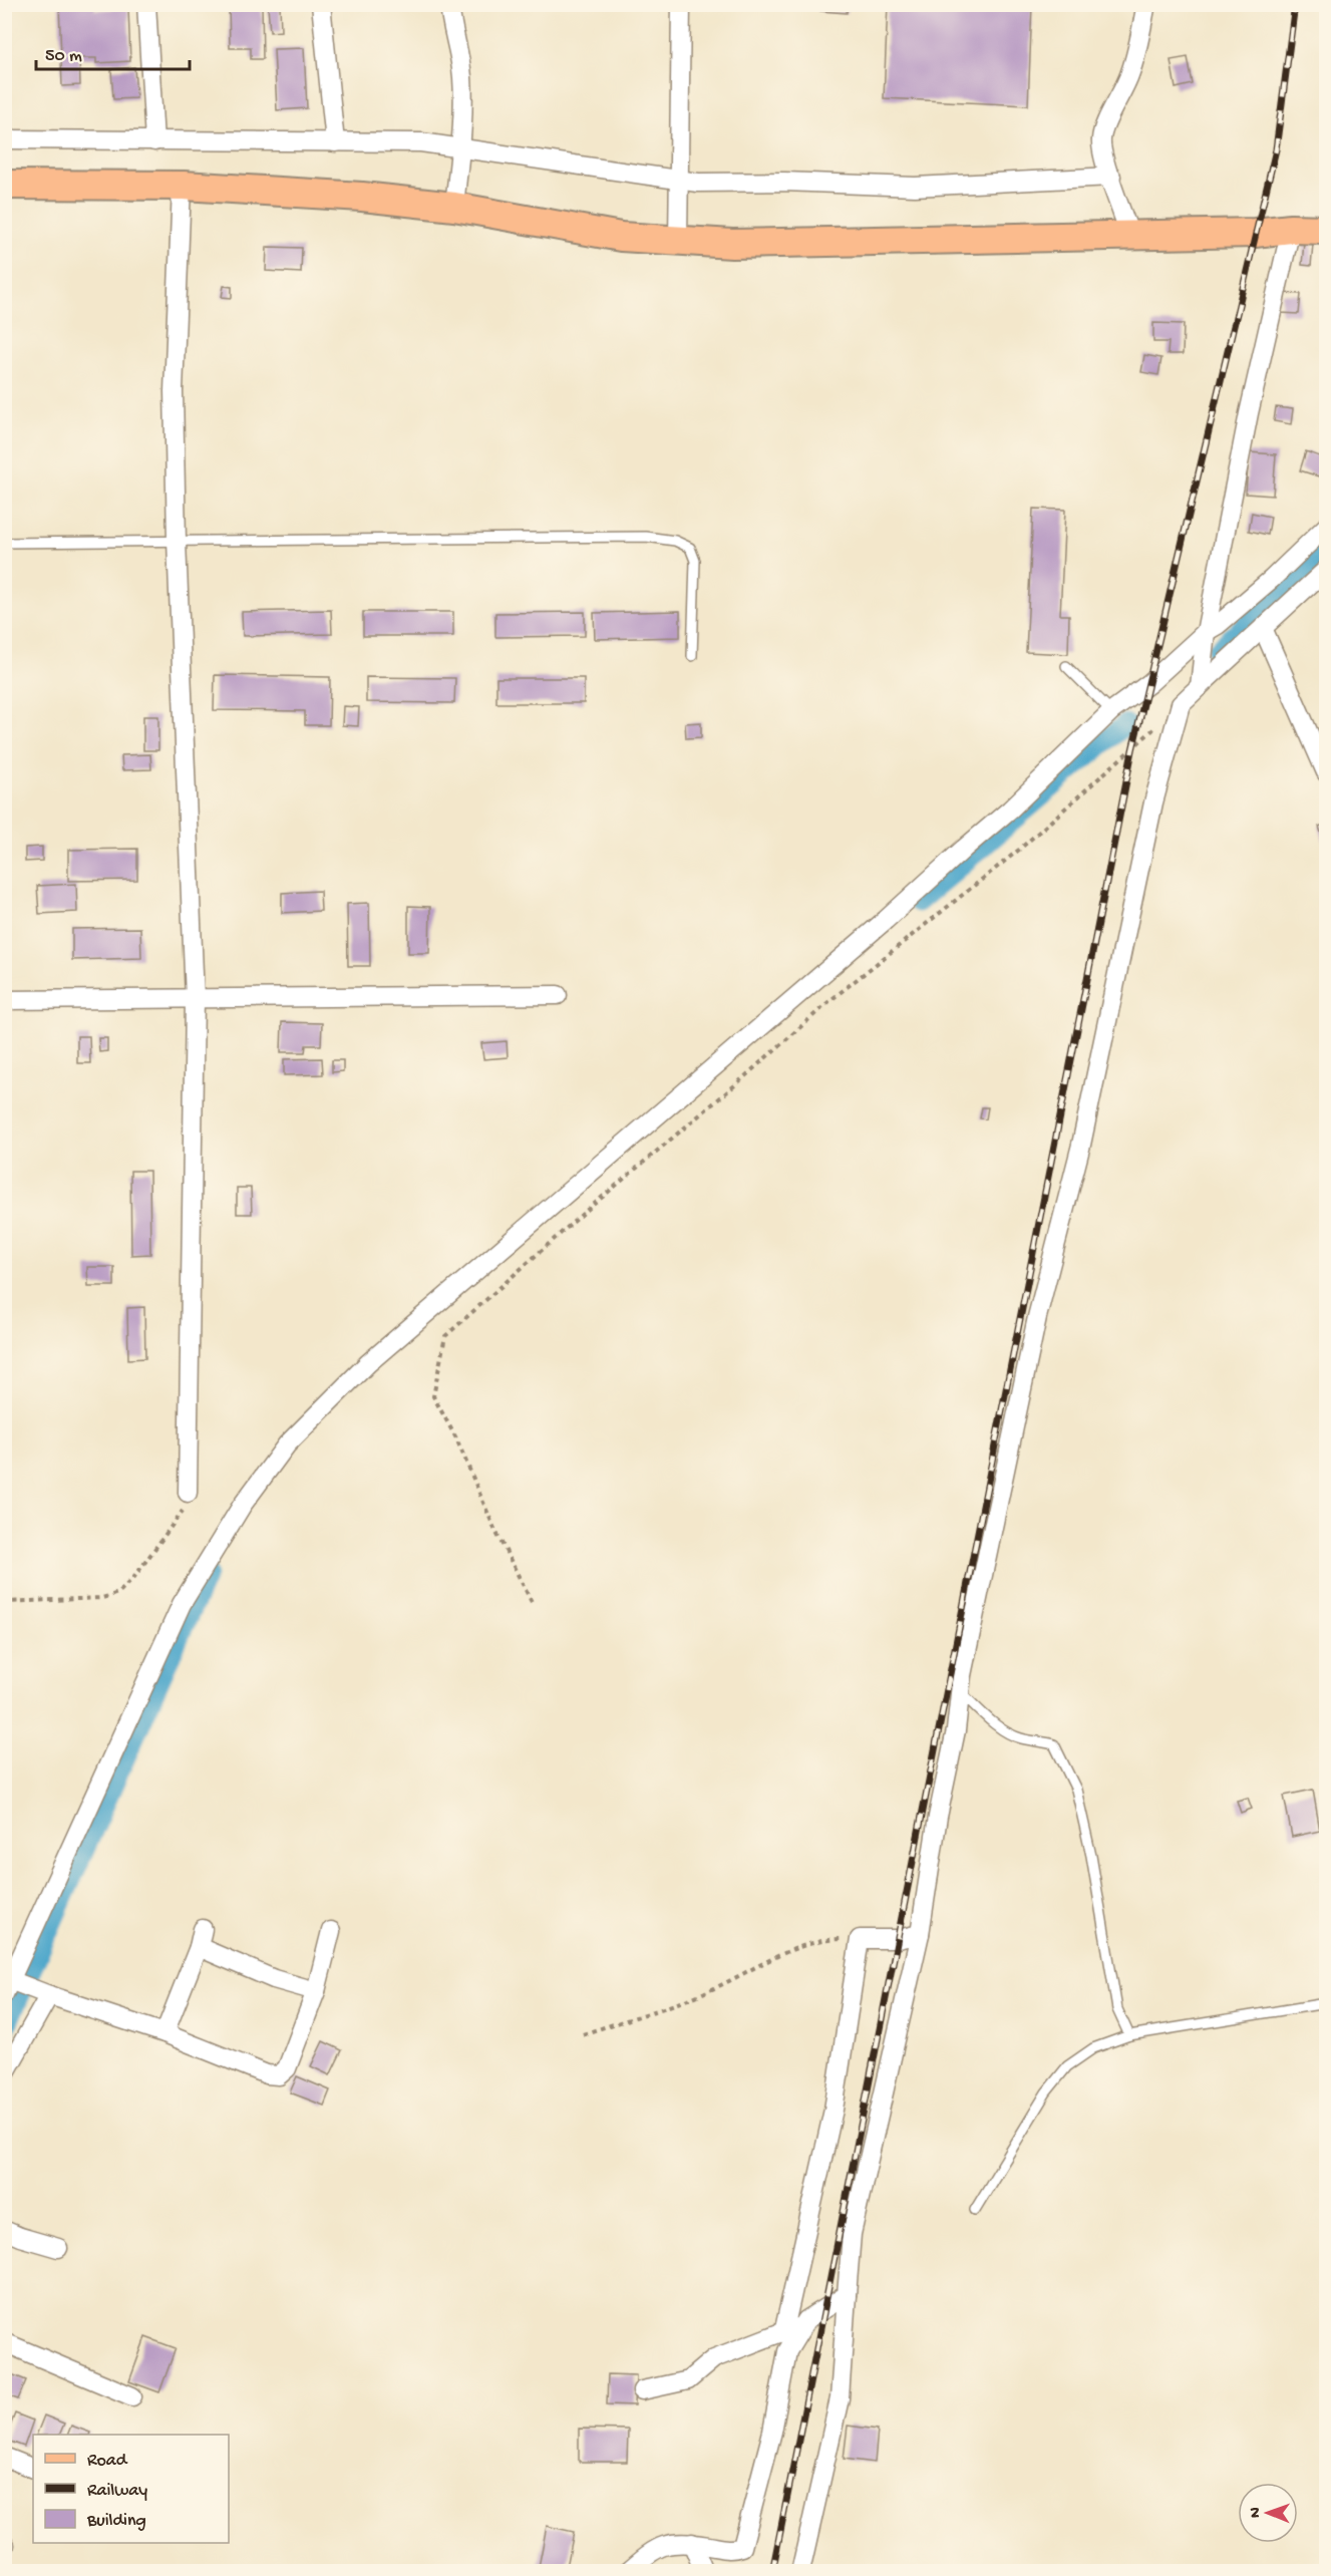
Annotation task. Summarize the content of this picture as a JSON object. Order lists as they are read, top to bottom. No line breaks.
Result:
{"legend":["Road","Railway","Building"],"scale_bar":"50 m","north":"left"}
